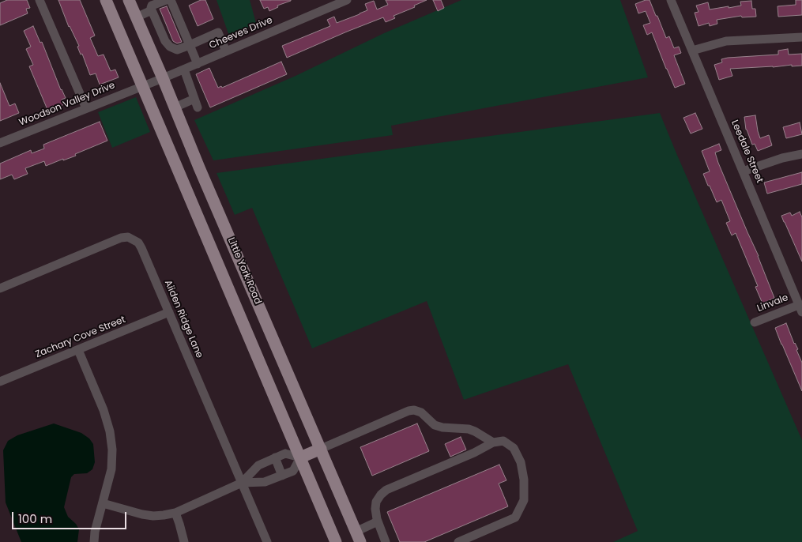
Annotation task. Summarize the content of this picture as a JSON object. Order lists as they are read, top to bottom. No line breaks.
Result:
{"streets":{"main road":["Little York Road"],"street":["Cheeves Drive","Woodson Valley Drive","Leedale Street","Linvale","Aiiden Ridge Lane","Zachary Cove Street"]},"crossings":[["Cheeves Drive","Woodson Valley Drive"],["Cheeves Drive","Little York Road"],["Leedale Street","Linvale"],["Aiiden Ridge Lane","Zachary Cove Street"]],"scale_bar":"100 m"}
